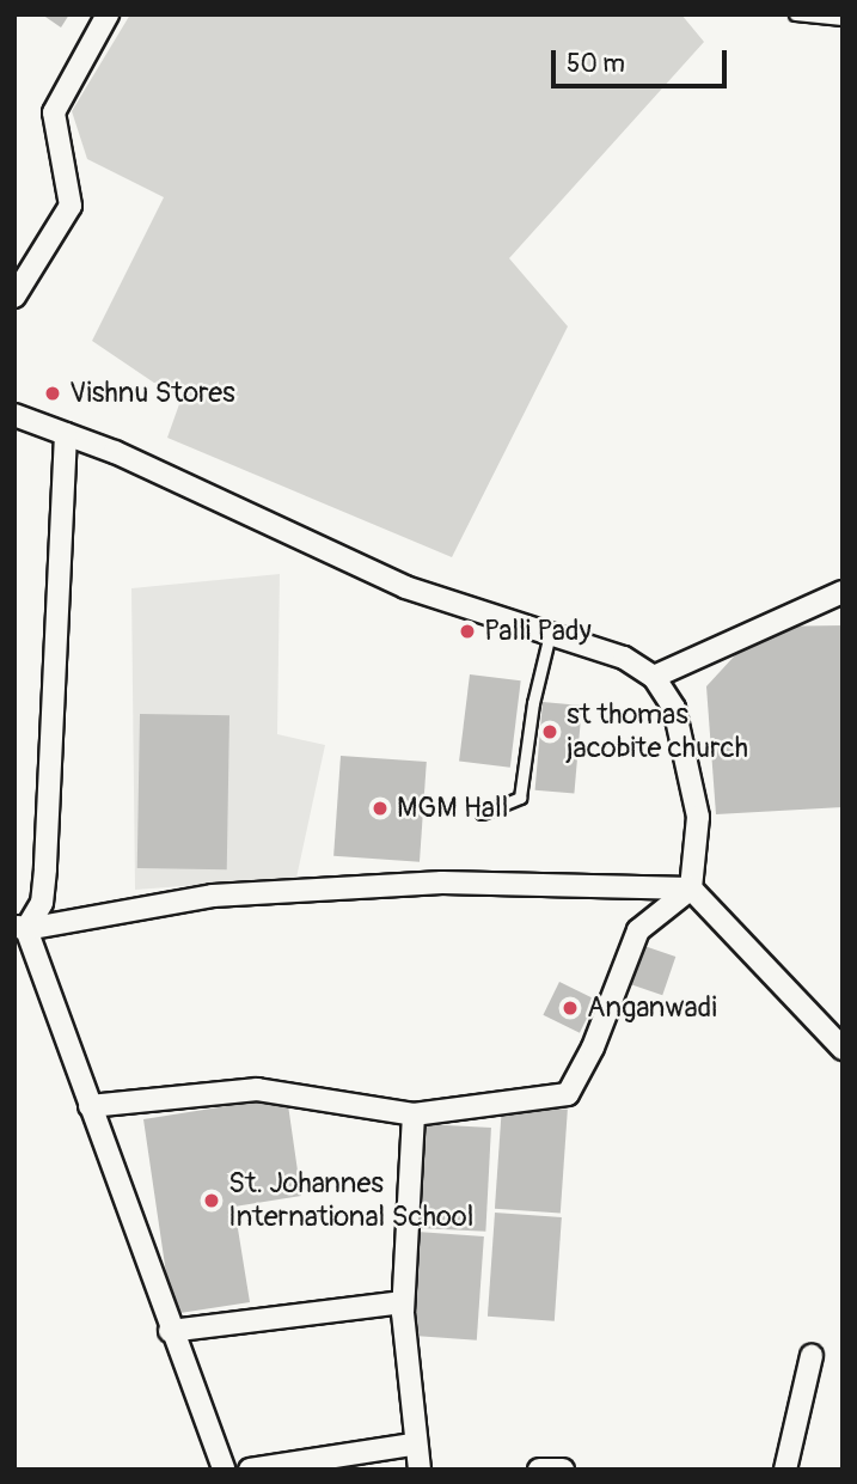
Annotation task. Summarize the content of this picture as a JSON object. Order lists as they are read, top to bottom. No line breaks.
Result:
{"places":["Vishnu Stores","Palli Pady","st thomas jacobite church","MGM Hall","Anganwadi","St. Johannes International School"],"scale_bar":"50 m"}
